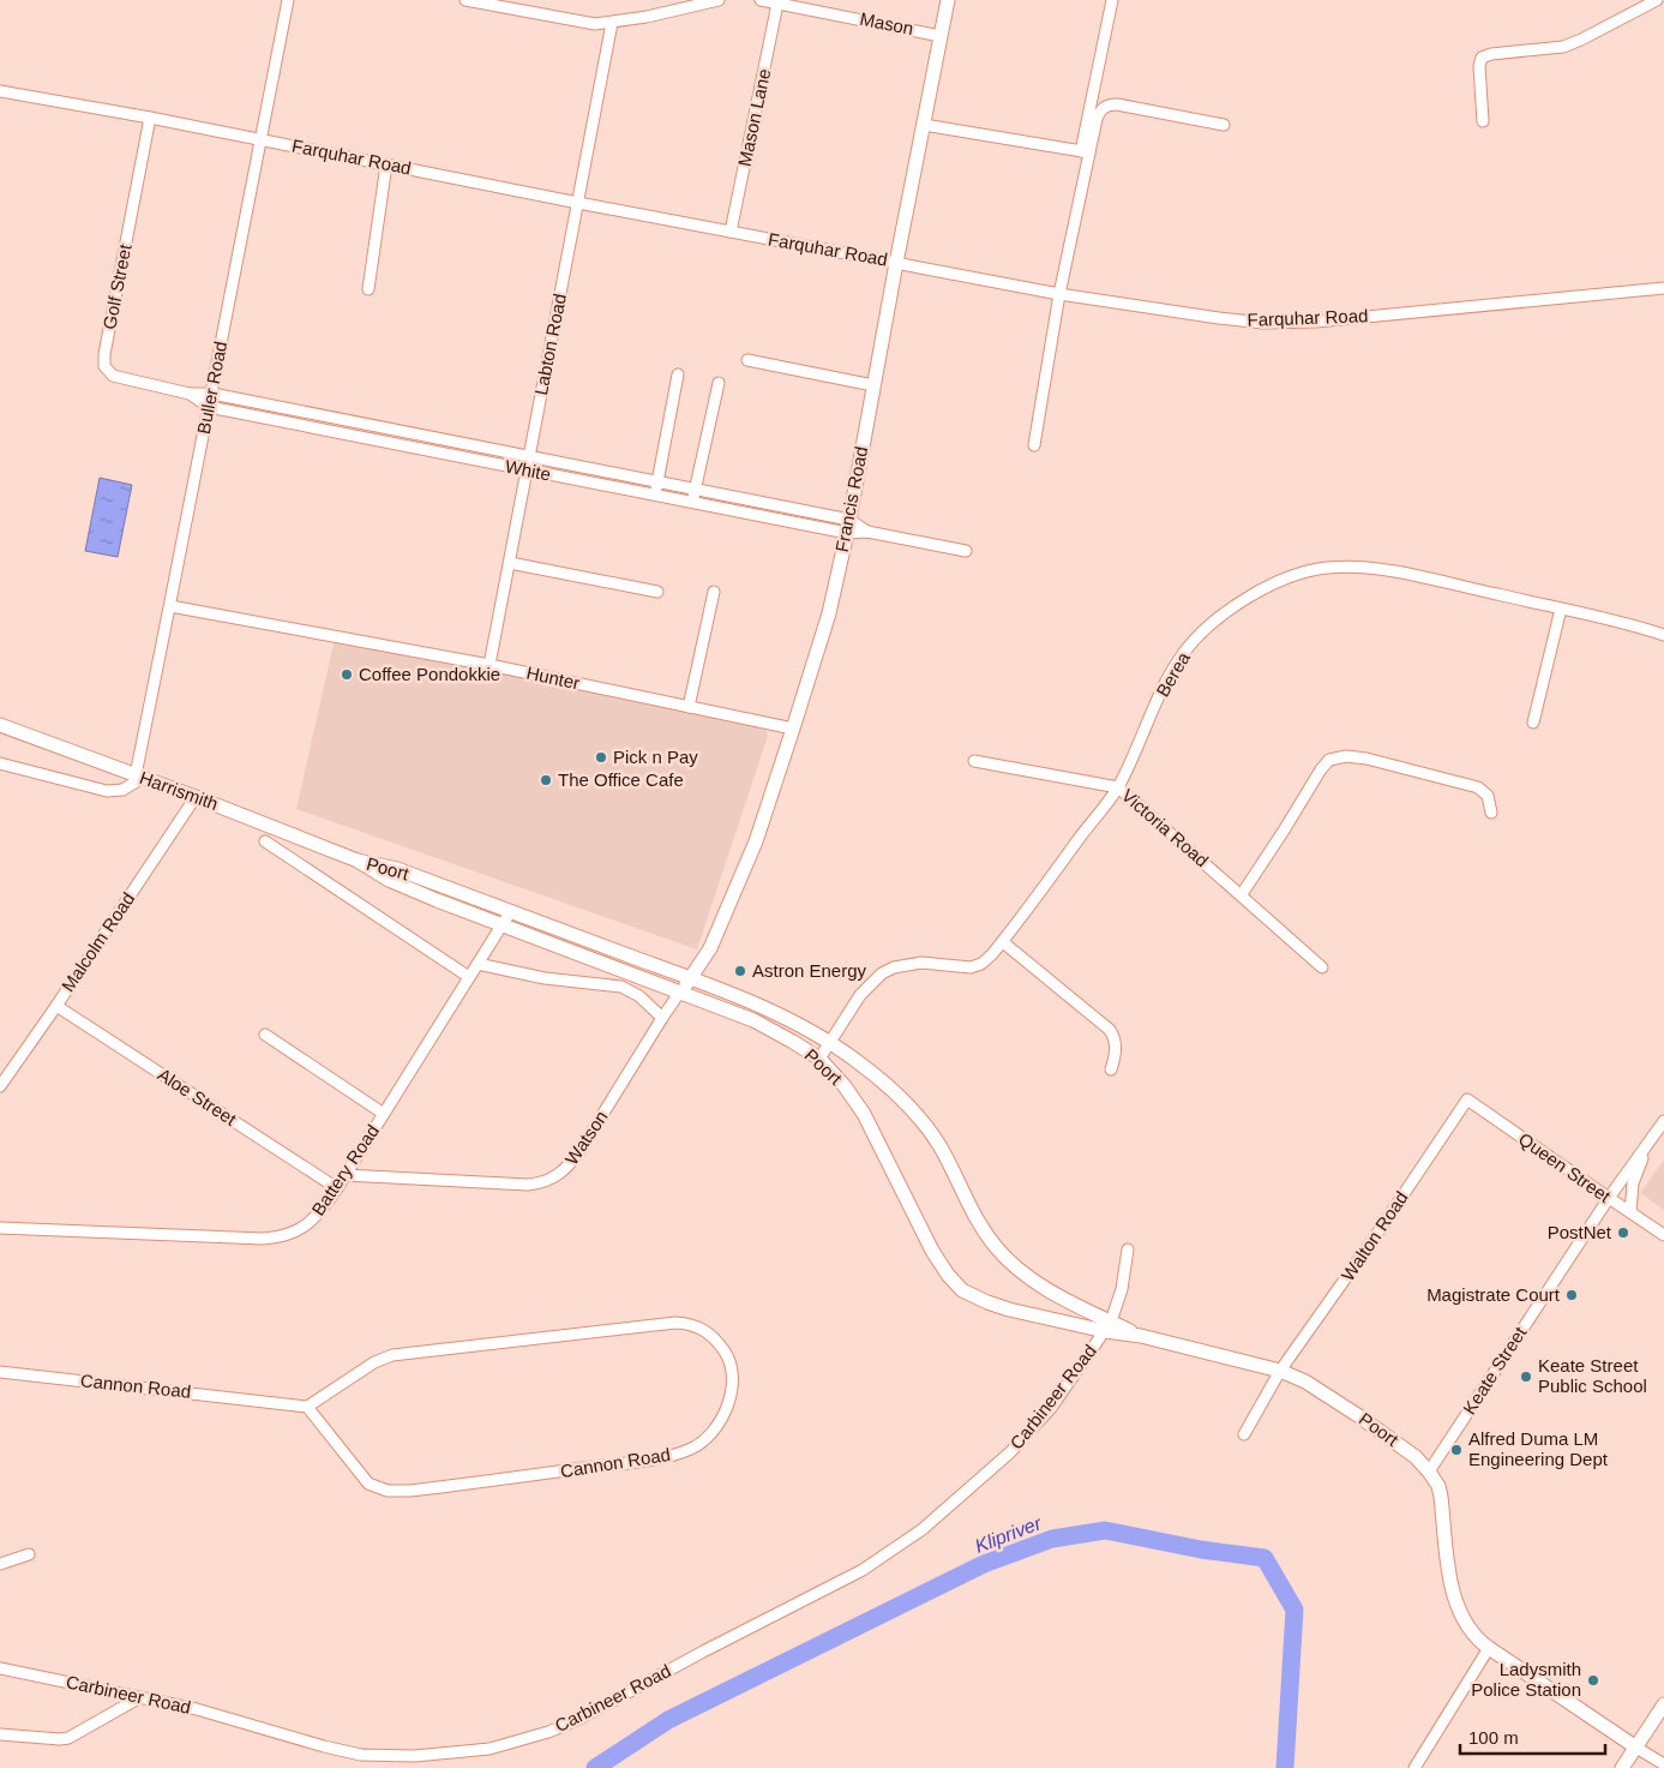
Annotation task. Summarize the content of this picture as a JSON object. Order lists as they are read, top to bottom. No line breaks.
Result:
{"streets":{"street":["Mason","Mason Lane","Farquhar Road","Golf Street","Labton Road","Buller Road","White","Francis Road","Berea","Hunter","Harrismith","Victoria Road","Poort","Malcolm Road","Aloe Street","Watson","Queen Street","Battery Road","Walton Road","Keate Street","Cannon Road","Carbineer Road"]},"crossings":[["Mason","Mason Lane"],["Mason","Francis Road"],["Mason Lane","Farquhar Road"],["Farquhar Road","Golf Street"],["Farquhar Road","Labton Road"],["Farquhar Road","Buller Road"],["Farquhar Road","Francis Road"],["Golf Street","Buller Road"],["Golf Street","White"],["Labton Road","White"],["Labton Road","Hunter"],["Buller Road","White"],["Buller Road","Hunter"],["Buller Road","Harrismith"],["White","Francis Road"],["Francis Road","Hunter"],["Francis Road","Poort"],["Francis Road","Watson"],["Berea","Victoria Road"],["Berea","Poort"],["Harrismith","Poort"],["Harrismith","Malcolm Road"],["Poort","Watson"],["Poort","Battery Road"],["Poort","Walton Road"],["Poort","Keate Street"],["Poort","Carbineer Road"],["Malcolm Road","Aloe Street"],["Aloe Street","Battery Road"],["Watson","Battery Road"],["Queen Street","Walton Road"],["Queen Street","Keate Street"]],"water":["Klipriver"],"places":["Coffee Pondokkie","Pick n Pay","The Office Cafe","Astron Energy","PostNet","Magistrate Court","Keate Street Public School","Alfred Duma LM Engineering Dept","Ladysmith Police Station"],"scale_bar":"100 m"}
